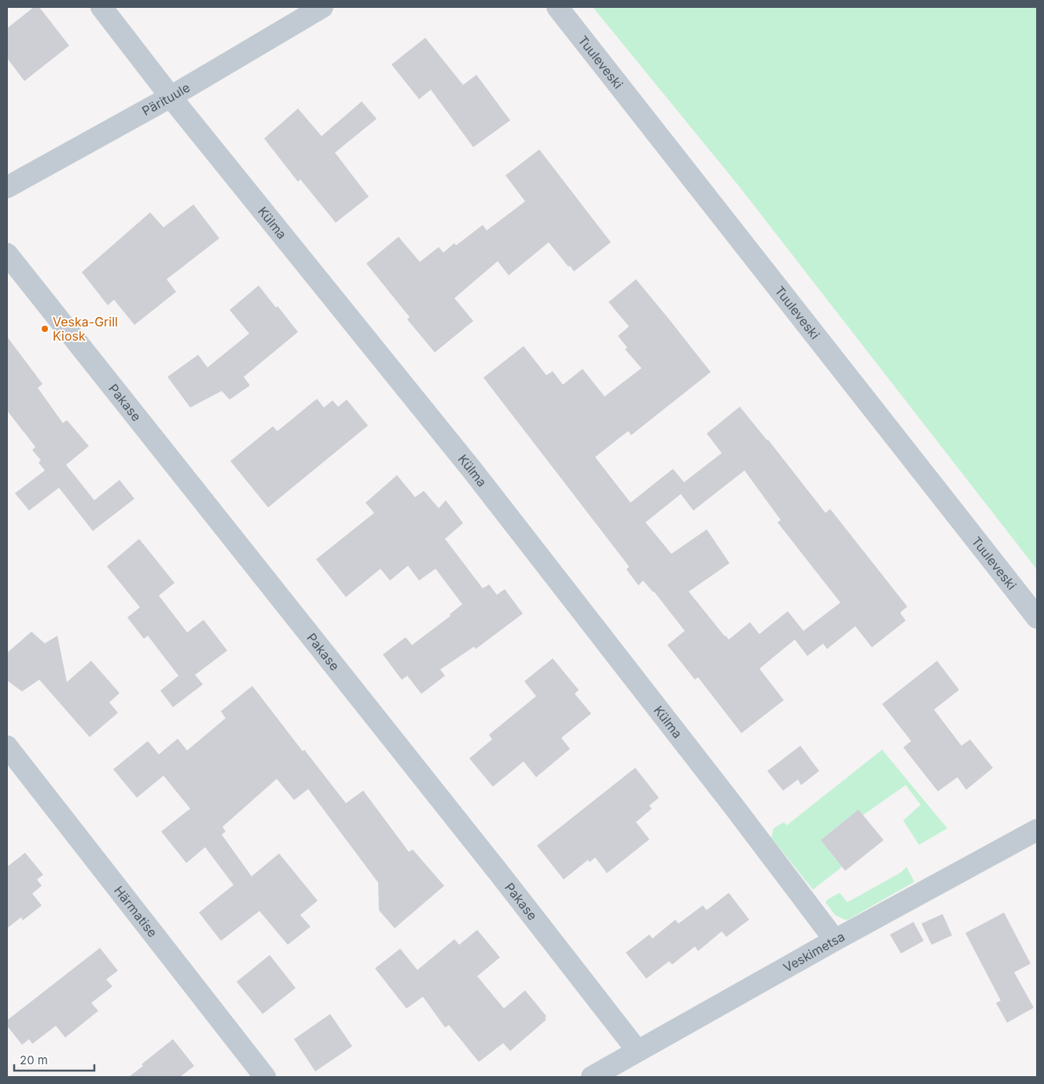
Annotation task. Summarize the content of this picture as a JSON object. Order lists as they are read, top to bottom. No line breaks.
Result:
{"streets":{"street":["Tuuleveski","Pärituule","Külma","Pakase","Härmatise","Veskimetsa"]},"crossings":[["Pärituule","Külma"],["Külma","Veskimetsa"],["Pakase","Veskimetsa"]],"places":["Veska-Grill Kiosk"],"scale_bar":"20 m"}
